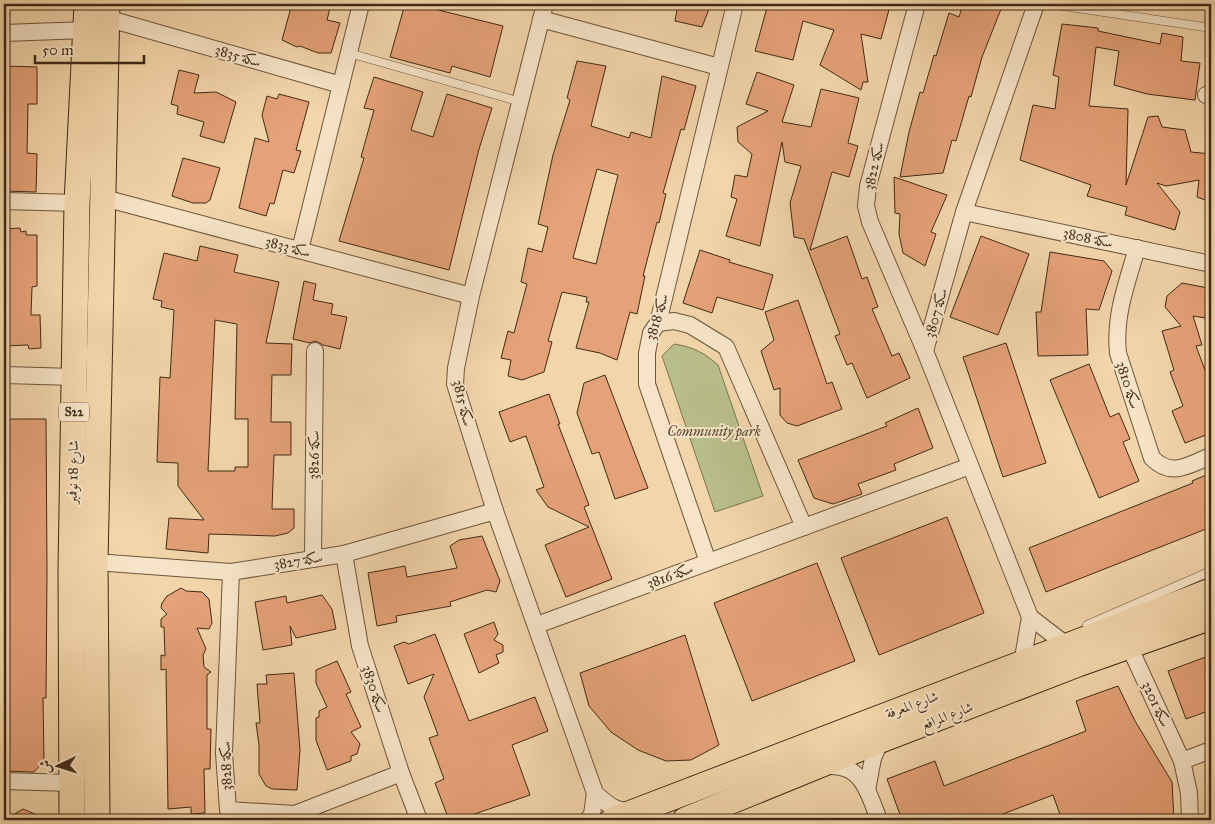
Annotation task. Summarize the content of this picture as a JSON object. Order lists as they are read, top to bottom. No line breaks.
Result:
{"streets":{"main road":["S22","شارع 18 نوفمبر","شارع المعرفة","شارع المرافع"],"street":["سكة 3835","سكة 3822","سكة 3808","سكة 3833","سكة 3807","سكة 3818","سكة 3810","سكة 3815","سكة 3826","سكة 3827","سكة 3816","سكة 3830","سكة 3201","سكة 3828"]},"crossings":[["سكة 3835","شارع 18 نوفمبر"],["سكة 3822","سكة 3807"],["سكة 3808","سكة 3807"],["سكة 3808","سكة 3810"],["سكة 3833","سكة 3815"],["سكة 3833","شارع 18 نوفمبر"],["سكة 3807","سكة 3816"],["سكة 3818","سكة 3816"],["سكة 3815","سكة 3827"],["سكة 3815","سكة 3816"],["سكة 3826","سكة 3827"],["شارع 18 نوفمبر","سكة 3827"],["سكة 3827","سكة 3830"],["سكة 3827","سكة 3828"],["سكة 3830","سكة 3828"],["سكة 3201","شارع المرافع"]],"parks":["Community park"],"scale_bar":"50 m","north":"left"}
